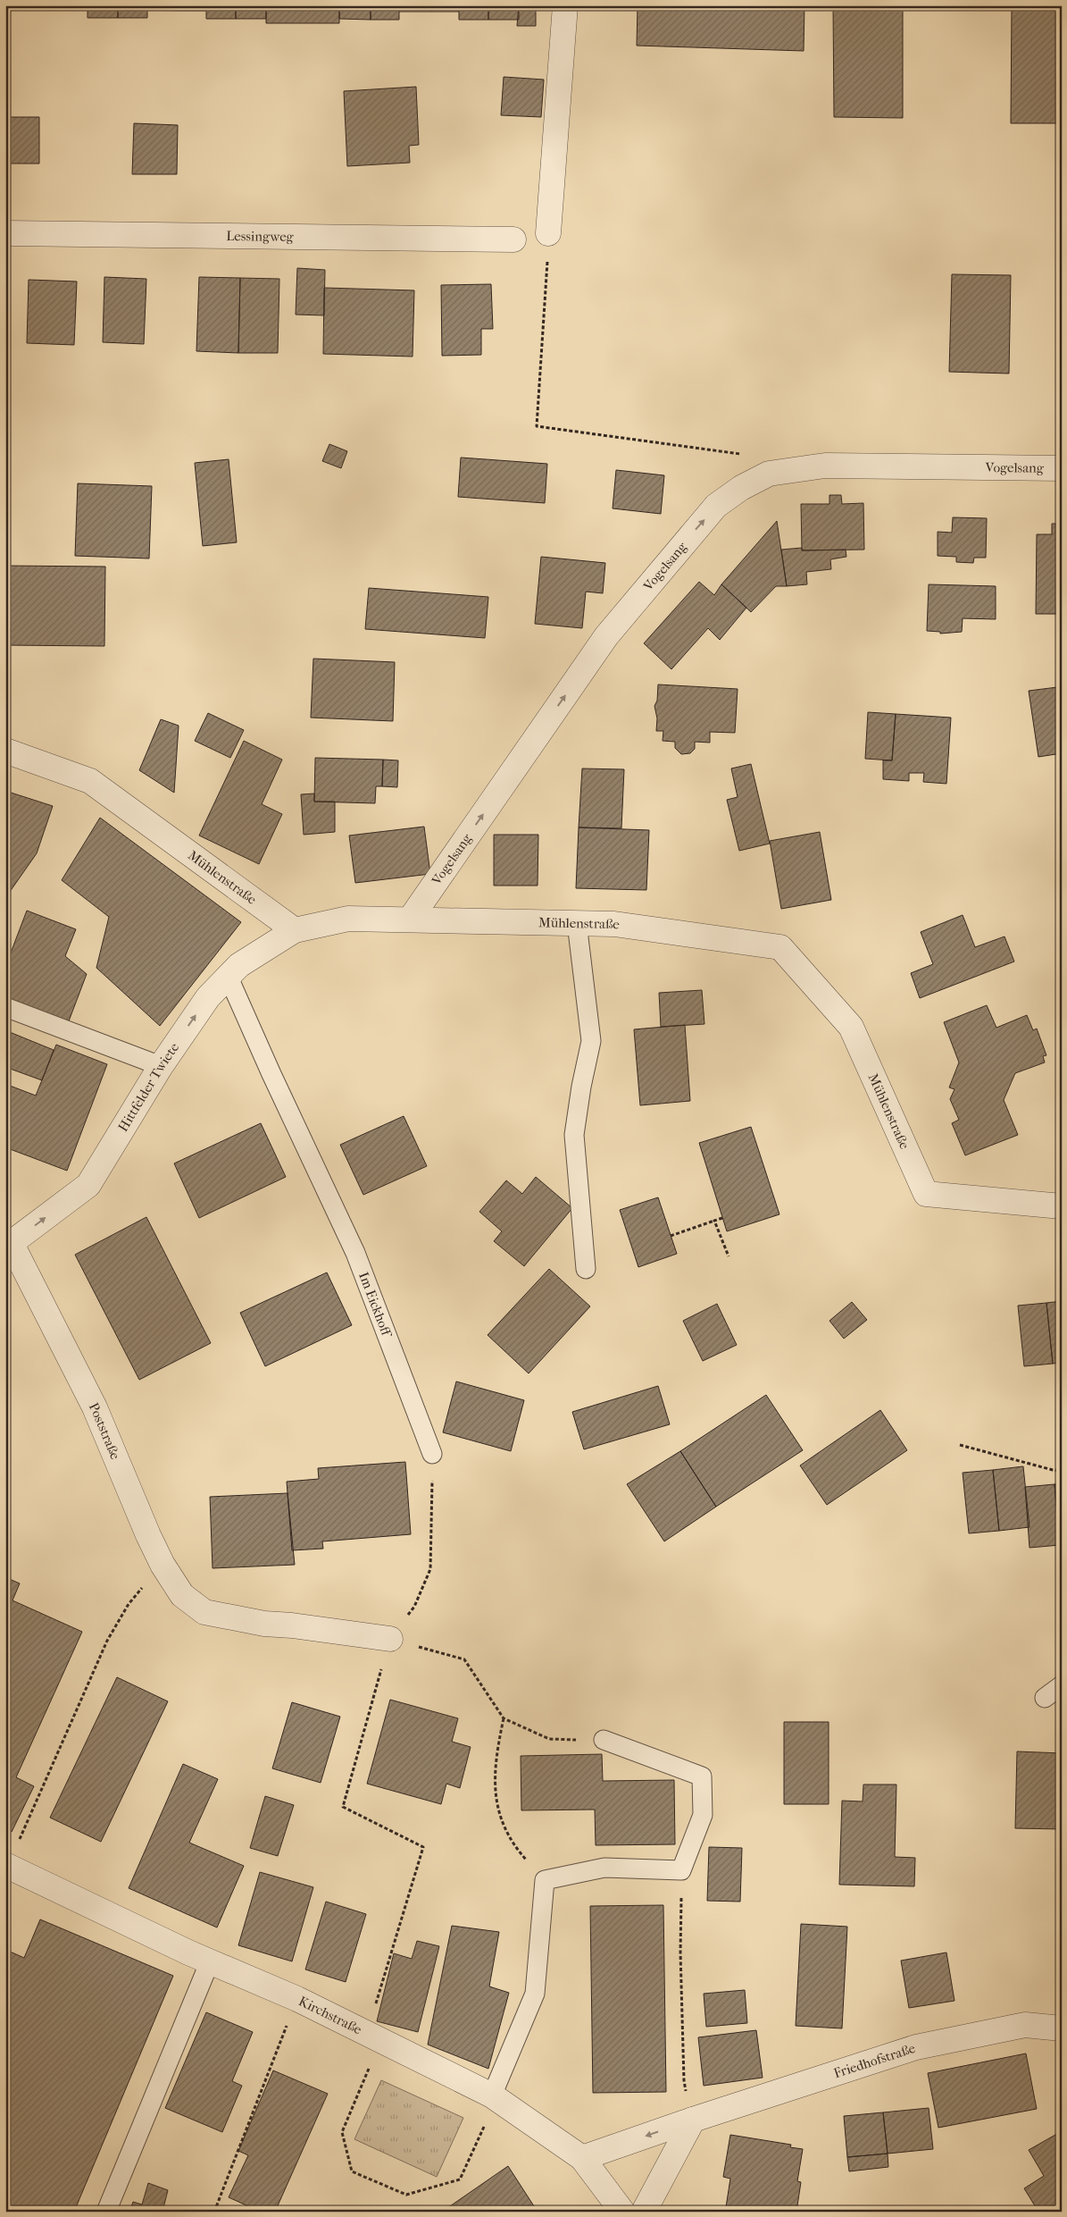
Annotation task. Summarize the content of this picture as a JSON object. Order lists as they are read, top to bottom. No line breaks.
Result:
{"streets":{"street":["Lessingweg","Vogelsang","Mühlenstraße","Hittfelder Twiete","Poststraße","Kirchstraße","Friedhofstraße"],"lane":["Im Eickhoff"]},"crossings":[["Vogelsang","Mühlenstraße"],["Mühlenstraße","Hittfelder Twiete"],["Hittfelder Twiete","Im Eickhoff"],["Hittfelder Twiete","Poststraße"],["Kirchstraße","Friedhofstraße"]],"one_way":["Vogelsang","Hittfelder Twiete"]}
